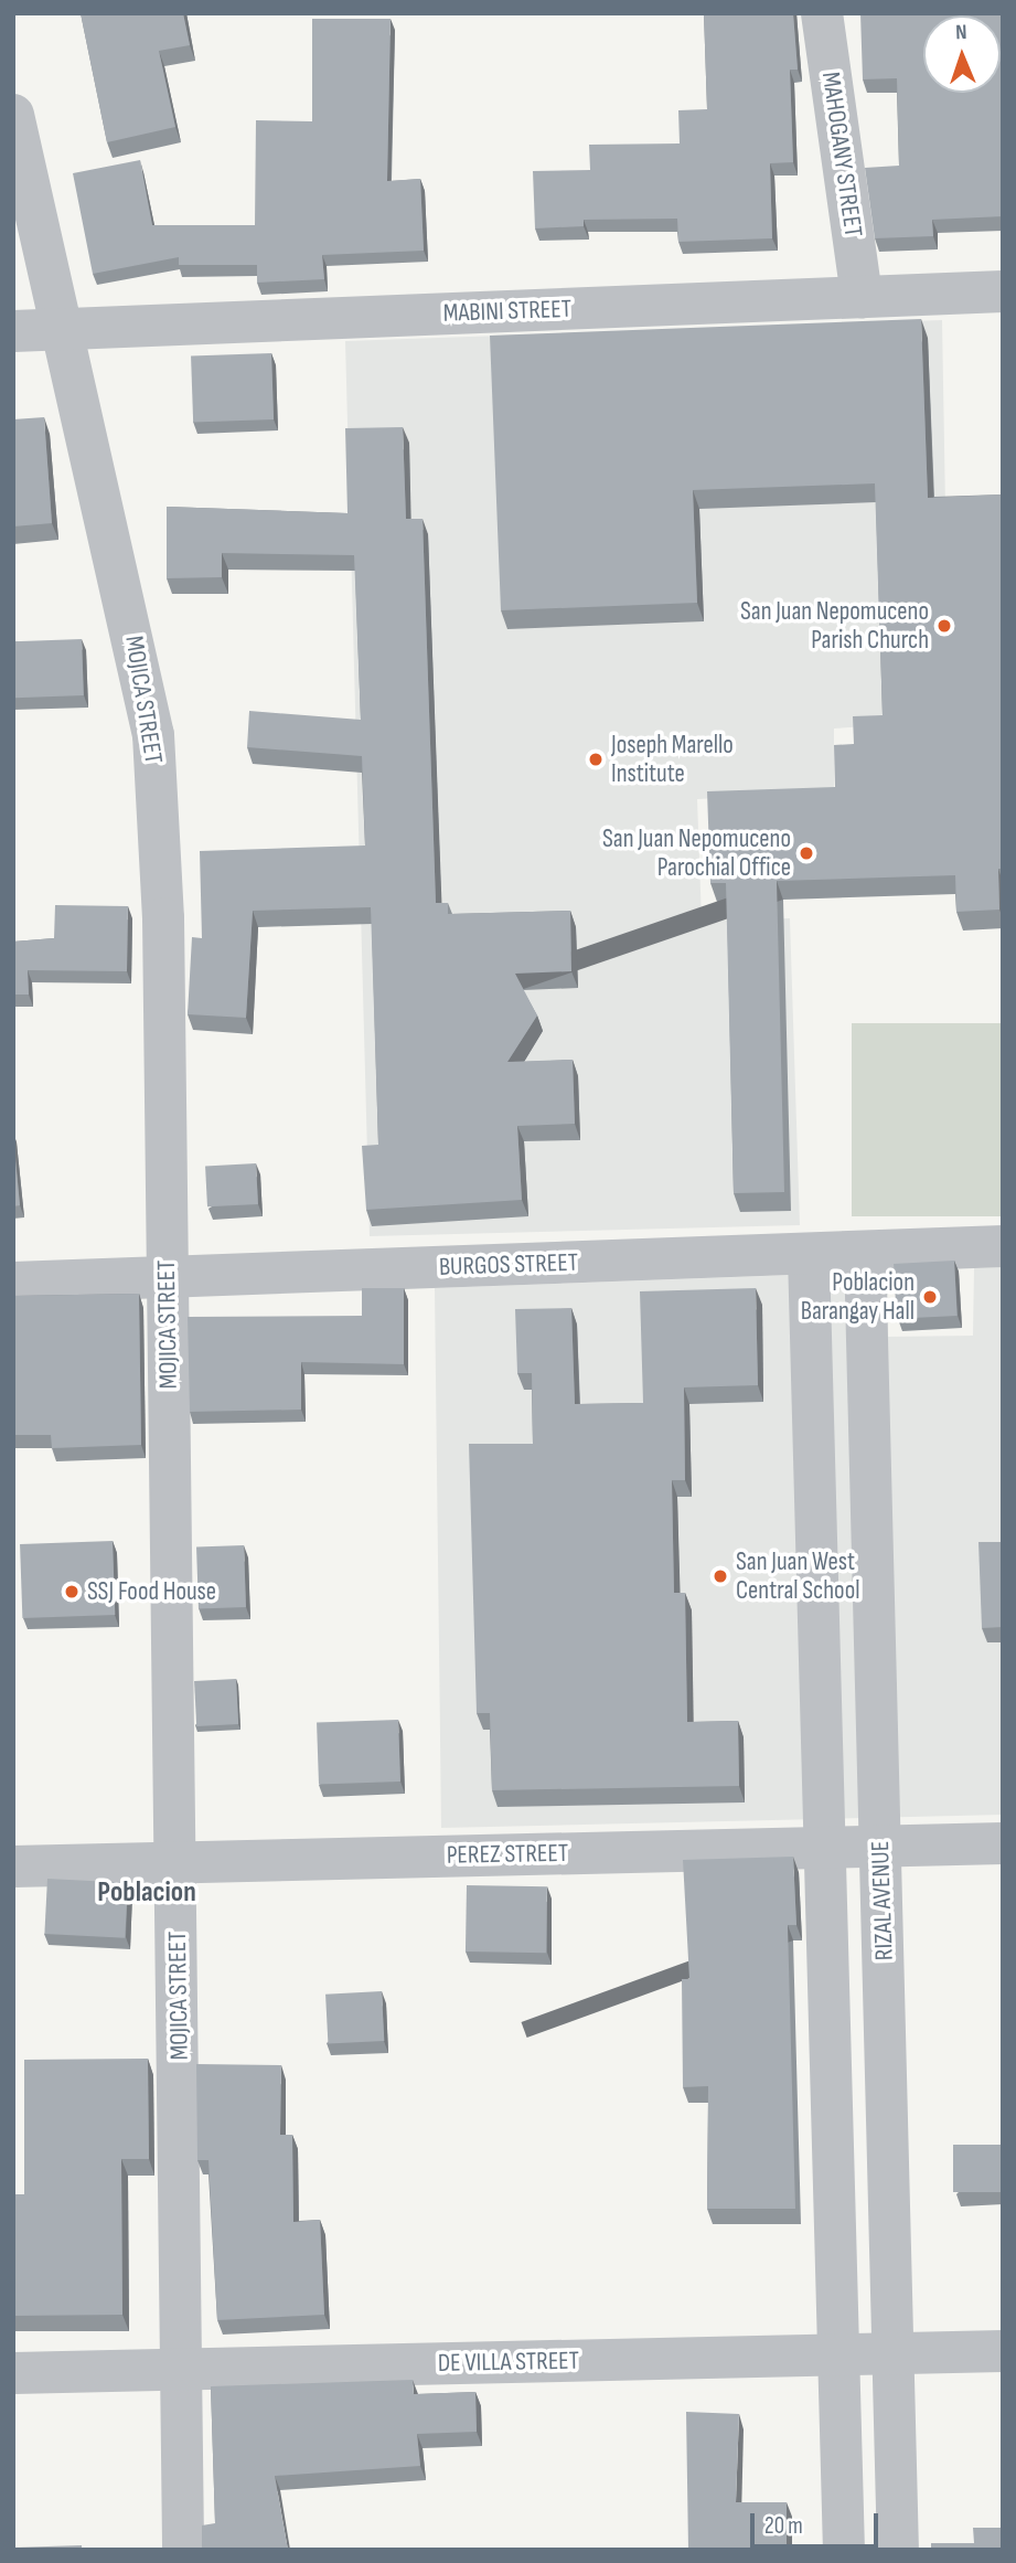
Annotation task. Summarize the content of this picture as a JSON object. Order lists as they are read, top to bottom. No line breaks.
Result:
{"streets":{"street":["MAHOGANY STREET","MABINI STREET","MOJICA STREET","BURGOS STREET","PEREZ STREET","RIZAL AVENUE","DE VILLA STREET"]},"crossings":[["MAHOGANY STREET","MABINI STREET"],["MABINI STREET","MOJICA STREET"],["MOJICA STREET","BURGOS STREET"],["MOJICA STREET","PEREZ STREET"],["MOJICA STREET","DE VILLA STREET"],["BURGOS STREET","RIZAL AVENUE"],["PEREZ STREET","RIZAL AVENUE"],["RIZAL AVENUE","DE VILLA STREET"]],"districts":["Poblacion"],"places":["San Juan Nepomuceno Parish Church","Joseph Marello Institute","San Juan Nepomuceno Parochial Office","Poblacion Barangay Hall","San Juan West Central School","SSJ Food House"],"scale_bar":"20 m","north":"top"}
